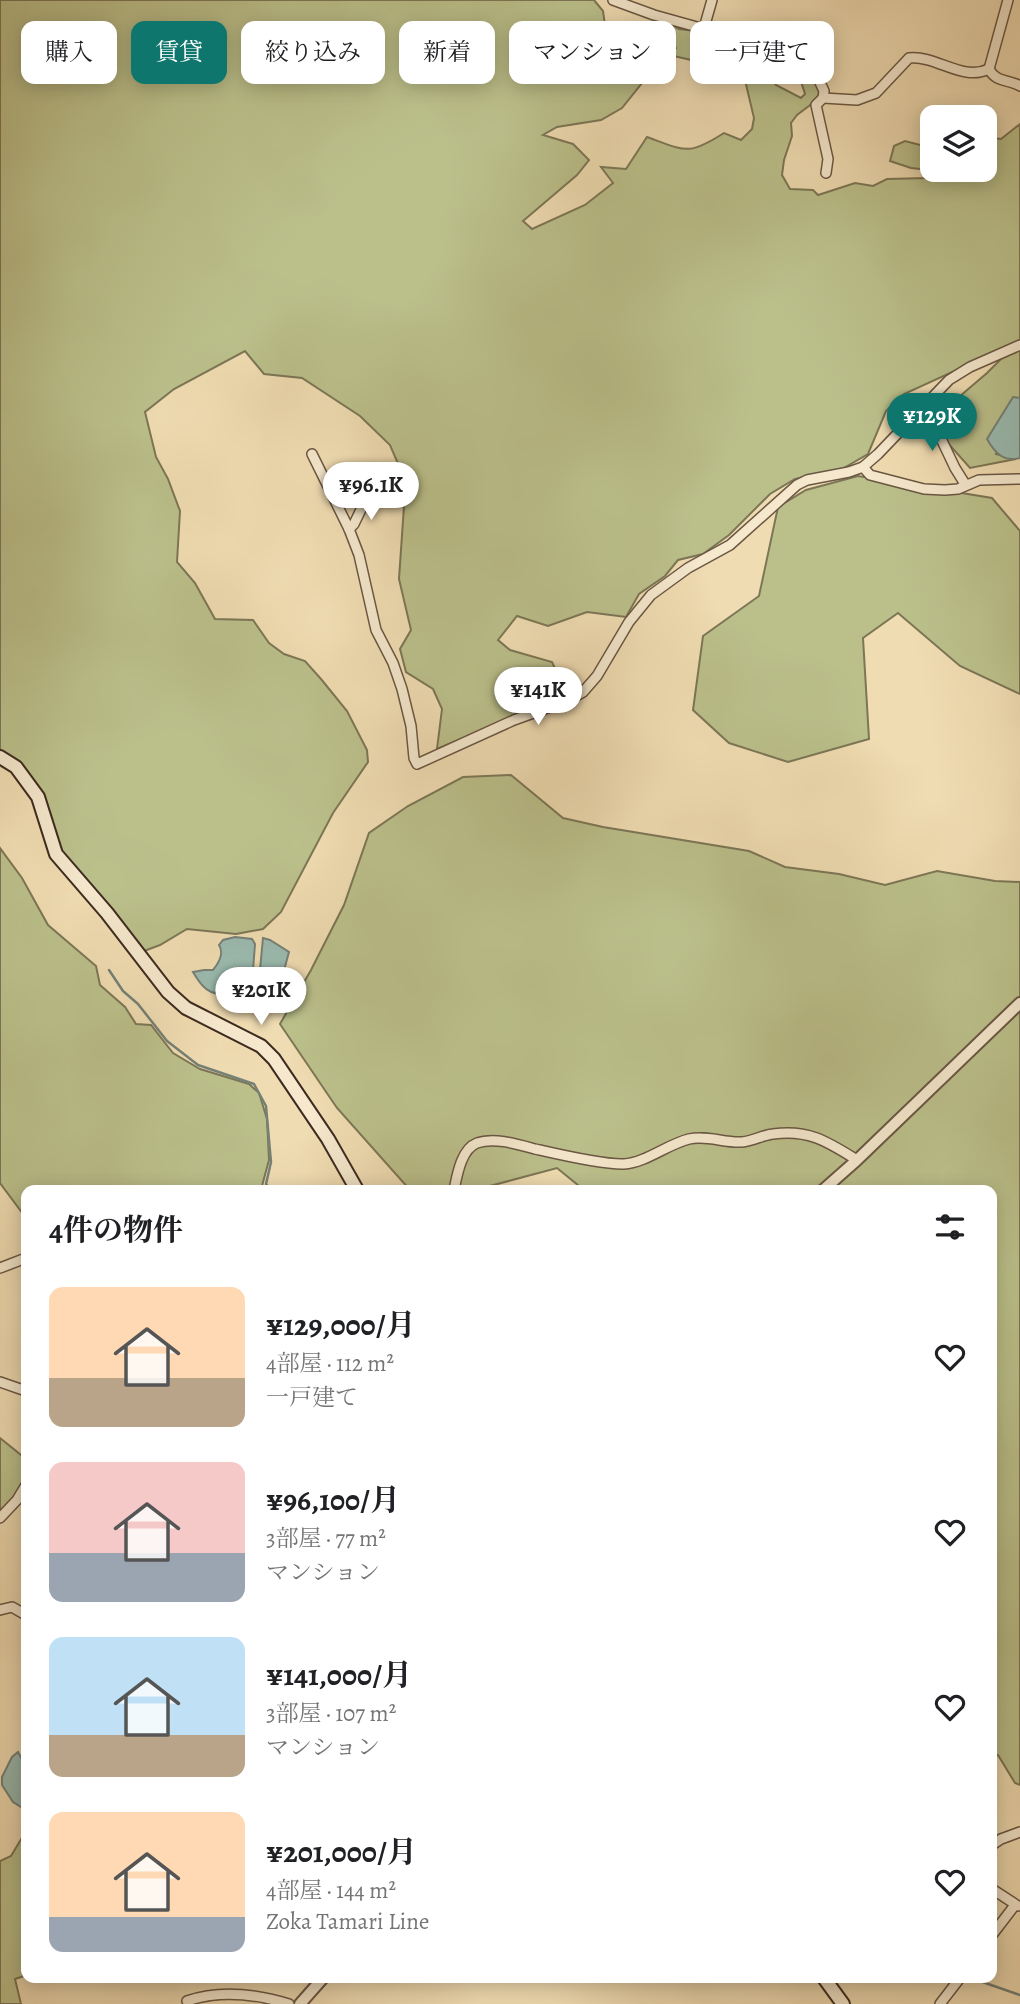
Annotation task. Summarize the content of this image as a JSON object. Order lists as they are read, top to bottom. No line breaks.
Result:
{"page":{"chip":["購入","賃貸","絞り込み","新着","マンション","一戸建て"],"price":["¥129K","¥96.1K","¥141K","¥201K"],"heading":"4件の物件","list":[{"name":"¥129,000/月","note":"4部屋 · 112 m² · 一戸建て"},{"name":"¥96,100/月","note":"3部屋 · 77 m² · マンション"},{"name":"¥141,000/月","note":"3部屋 · 107 m² · マンション"},{"name":"¥201,000/月","note":"4部屋 · 144 m² · Zoka Tamari Line"}]}}
